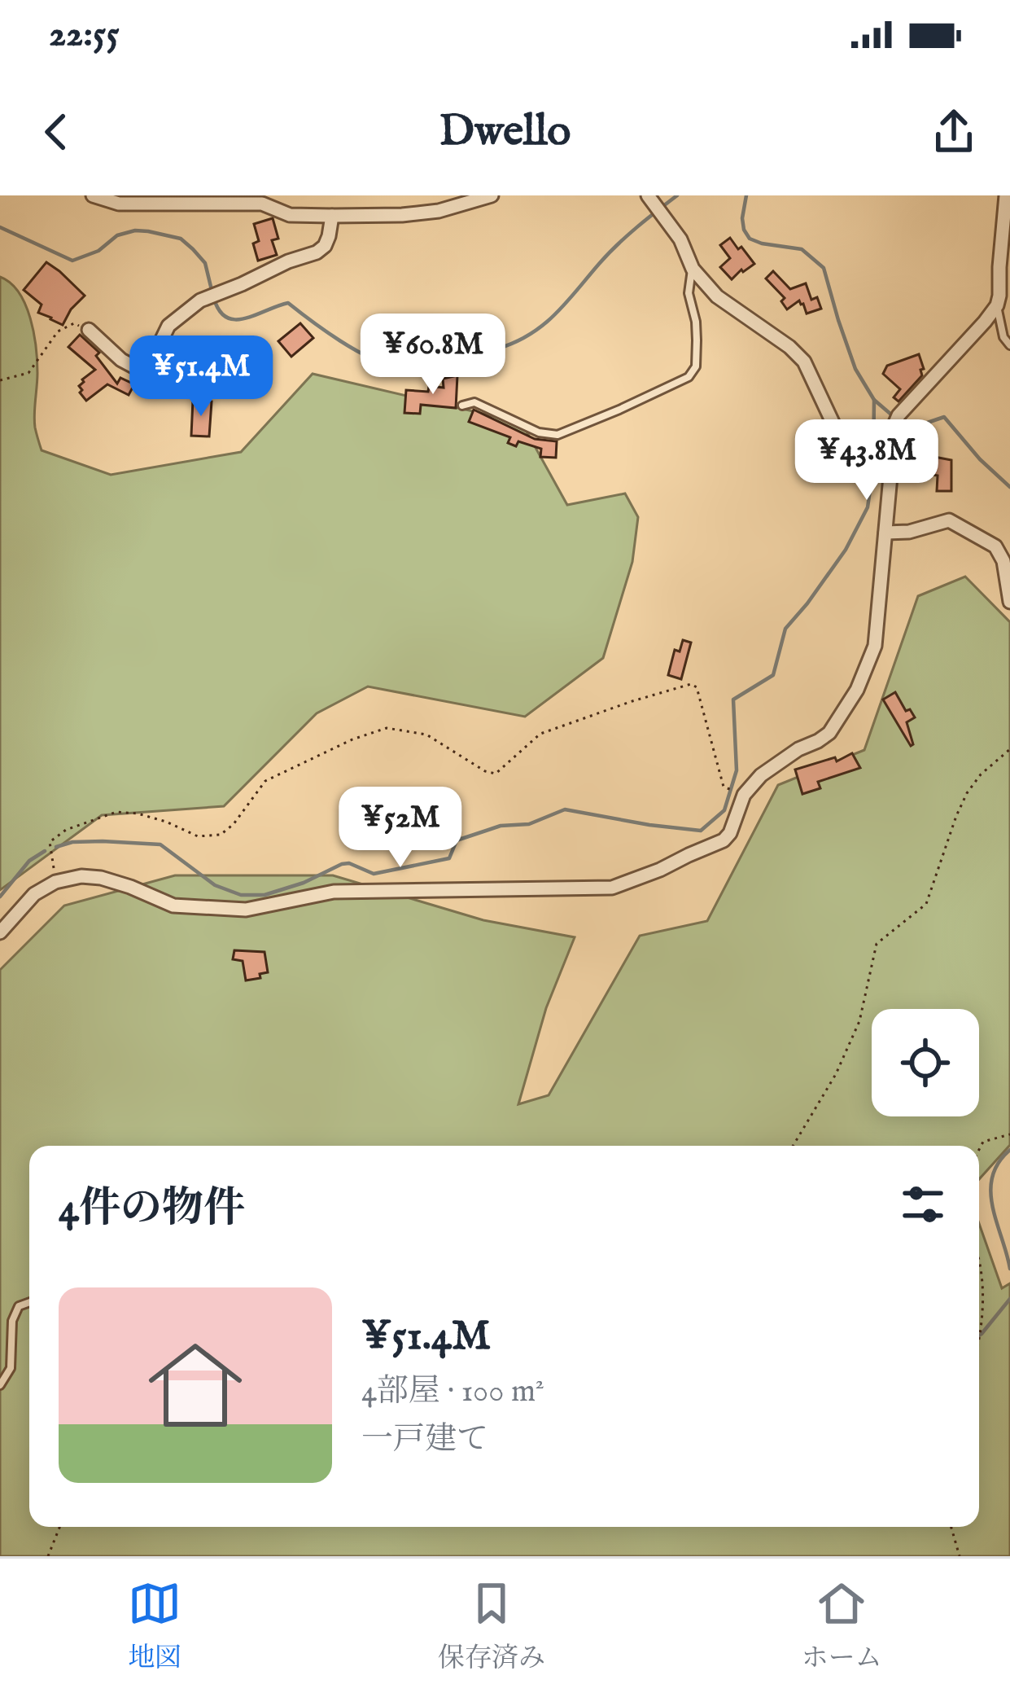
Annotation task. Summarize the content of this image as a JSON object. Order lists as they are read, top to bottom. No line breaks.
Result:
{"page":{"status":"22:55","header":"Dwello","price":["¥60.8M","¥51.4M","¥43.8M","¥52M"],"heading":"4件の物件","list":[{"name":"¥51.4M","note":"4部屋 · 100 m² · 一戸建て"}],"tabs":["地図","保存済み","ホーム"]}}
